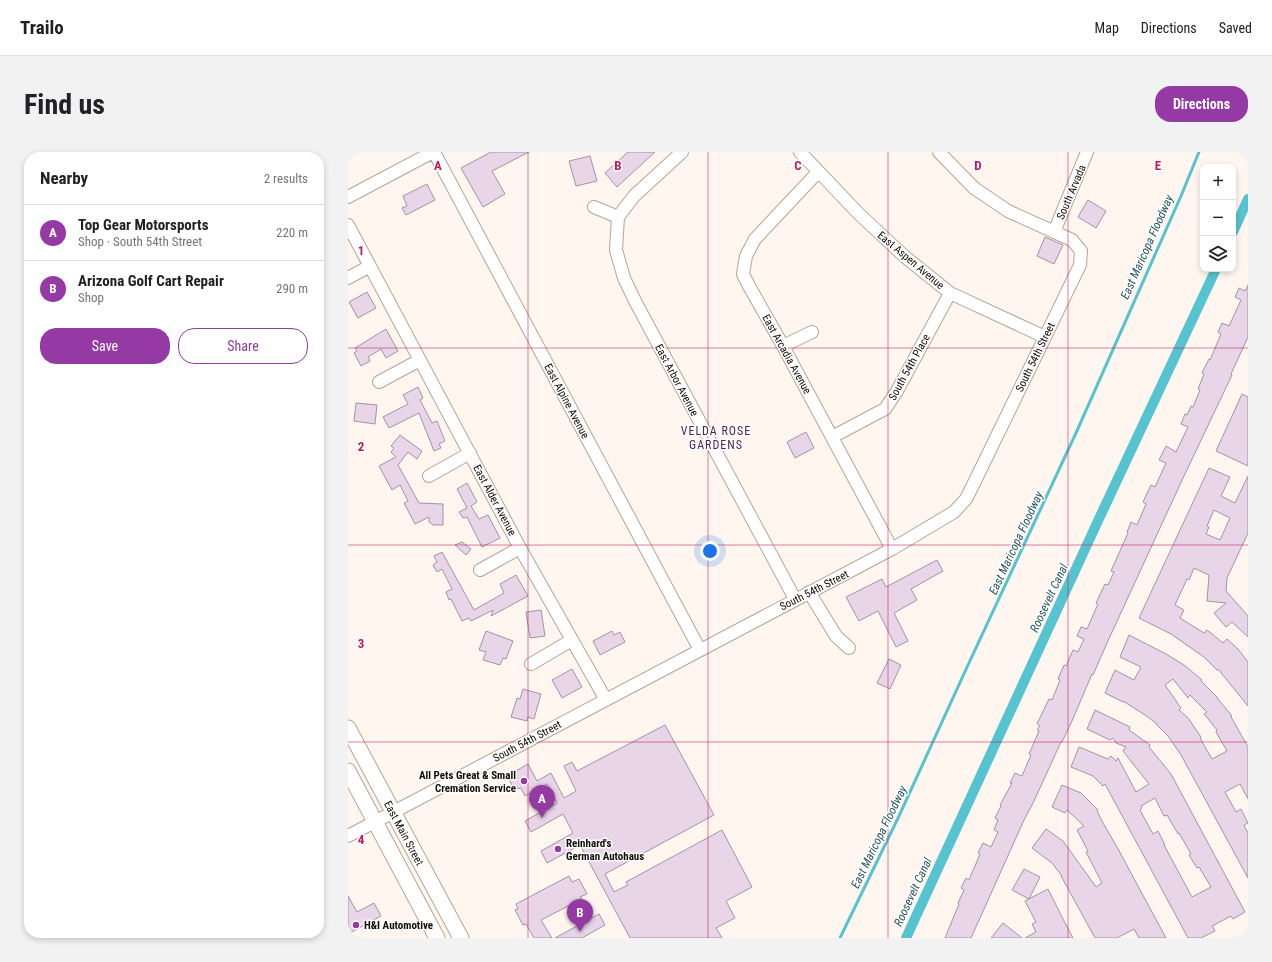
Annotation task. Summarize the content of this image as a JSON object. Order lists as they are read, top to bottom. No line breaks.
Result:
{"streets":{"main road":["East Main Street"],"street":["South Arvada","East Aspen Avenue","East Arcadia Avenue","South 54th Street","South 54th Place","East Arbor Avenue","East Alpine Avenue","East Alder Avenue"]},"crossings":[["South Arvada","South 54th Street"],["East Aspen Avenue","East Arcadia Avenue"],["East Aspen Avenue","South 54th Street"],["East Aspen Avenue","South 54th Place"],["East Arcadia Avenue","South 54th Street"],["East Arcadia Avenue","South 54th Place"],["South 54th Street","East Arbor Avenue"],["South 54th Street","East Alpine Avenue"],["South 54th Street","East Alder Avenue"],["South 54th Street","East Main Street"]],"districts":["VELDA ROSE GARDENS"],"water":["East Maricopa Floodway","Roosevelt Canal"],"places":["All Pets Great & Small Cremation Service","Reinhard's German Autohaus","H&I Automotive"],"page":{"header":"Trailo","nav":["Map","Directions","Saved"],"buttons":["Directions",["Save","Share"]],"title":"Find us","heading":["Nearby","2 results"],"map_buttons":["+","−"],"list":[{"mark":"A","name":"Top Gear Motorsports","note":"Shop · South 54th Street","value":"220 m"},{"mark":"B","name":"Arizona Golf Cart Repair","note":"Shop","value":"290 m"}],"pins":["A","B"]},"grid":{"columns":["A","B","C","D","E"],"rows":["1","2","3","4"]}}
